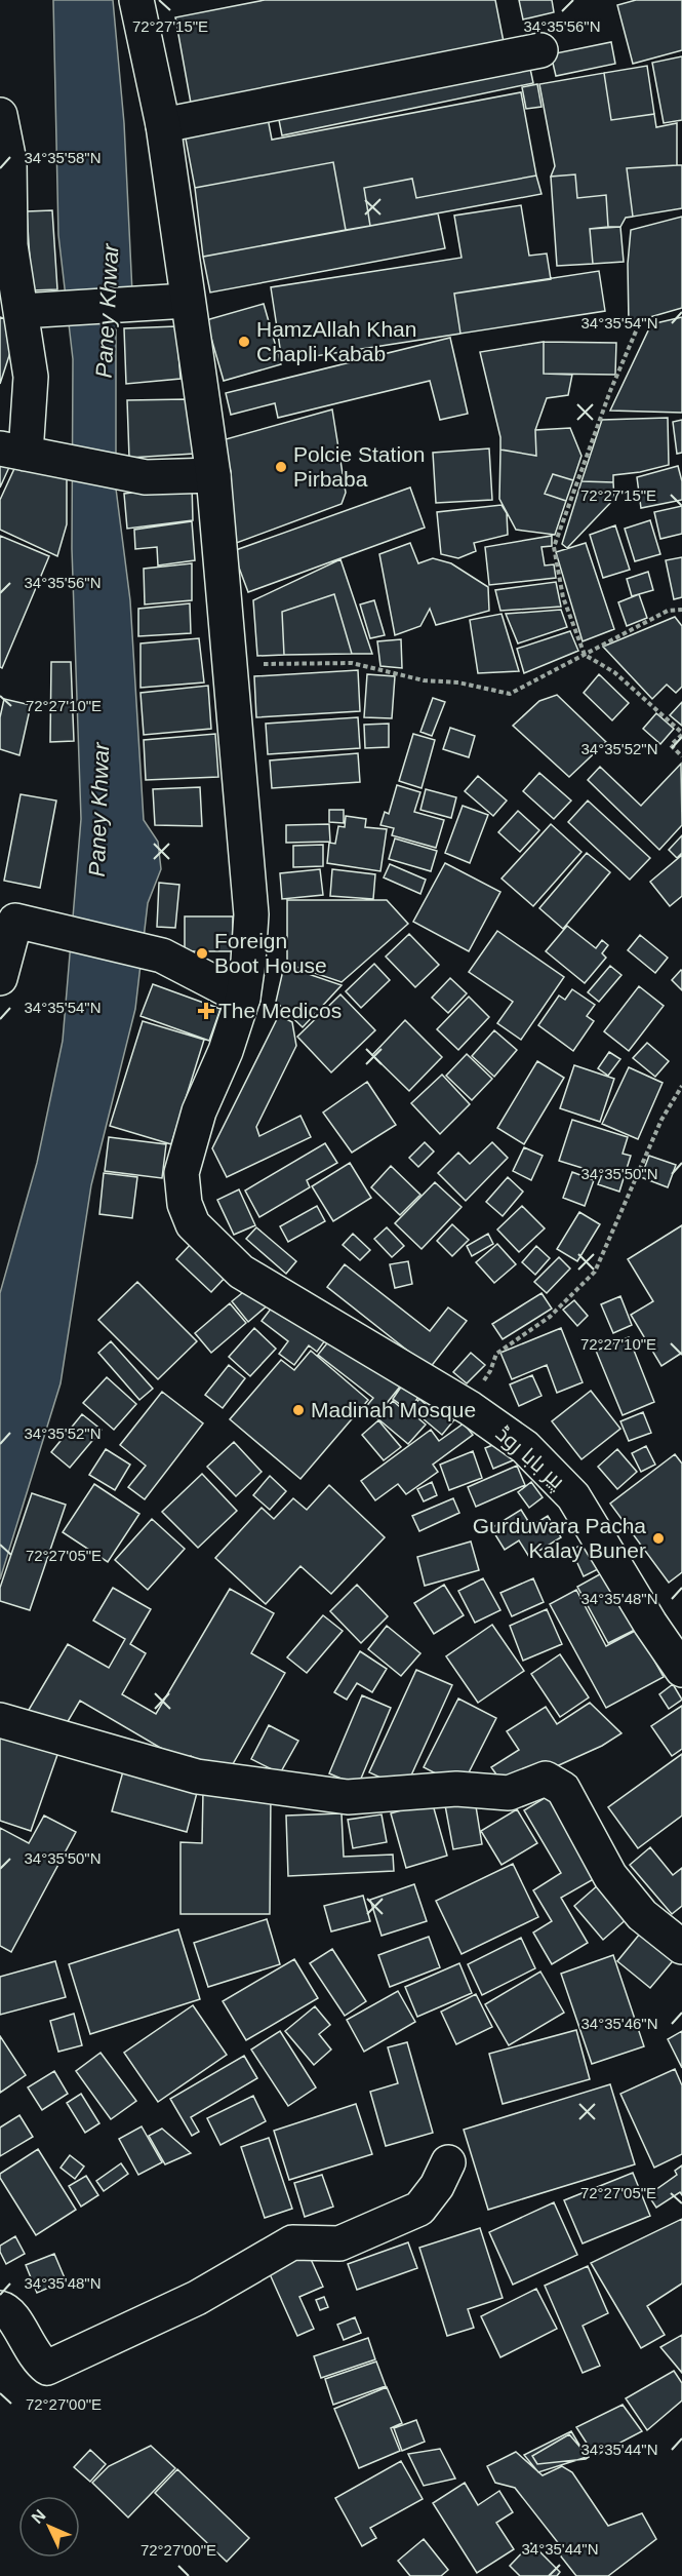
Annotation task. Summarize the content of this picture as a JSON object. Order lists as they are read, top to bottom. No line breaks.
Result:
{"streets":{"street":["پیر بابا روڈ"]},"water":["Paney Khwar"],"places":{"other":["HamzAllah Khan Chapli Kabab","Polcie Station Pirbaba","Foreign Boot House","Madinah Mosque","Gurduwara Pacha Kalay Buner"],"health":["The Medicos"]},"north":"top left","coordinates":["72°27'15\"E","34°35'56\"N","34°35'58\"N","34°35'54\"N","72°27'10\"E","34°35'52\"N","34°35'50\"N","72°27'05\"E","34°35'48\"N","34°35'46\"N","72°27'00\"E","34°35'44\"N"]}
